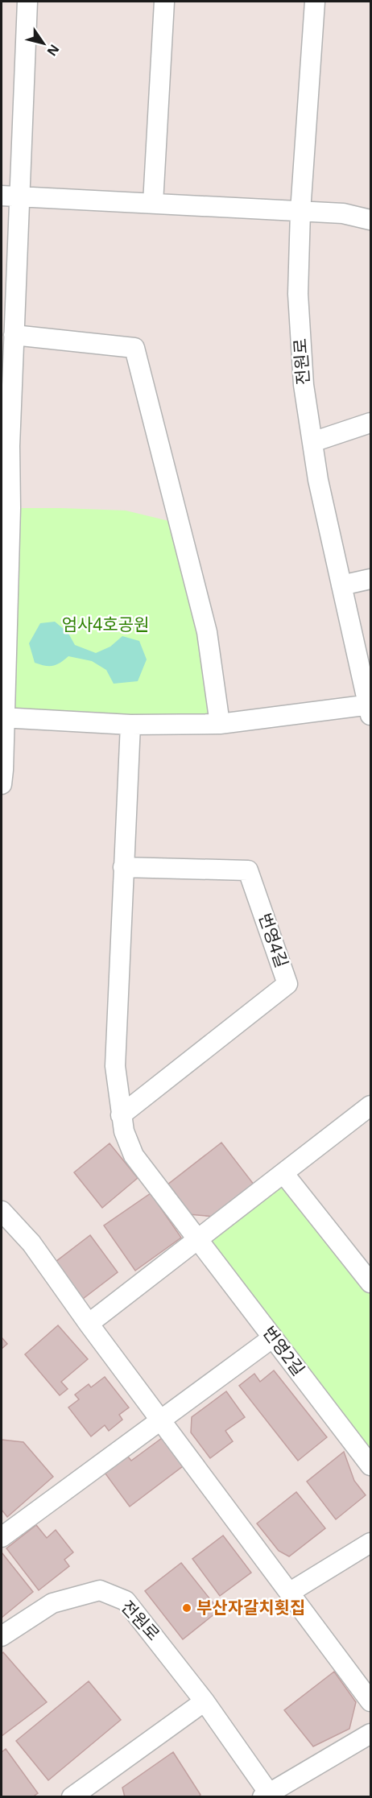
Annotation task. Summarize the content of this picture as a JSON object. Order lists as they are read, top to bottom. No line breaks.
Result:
{"streets":{"street":["전원로","번영4길","번영2길"]},"parks":["엄사4호공원"],"places":["부산자갈치횟집"],"north":"bottom right"}
